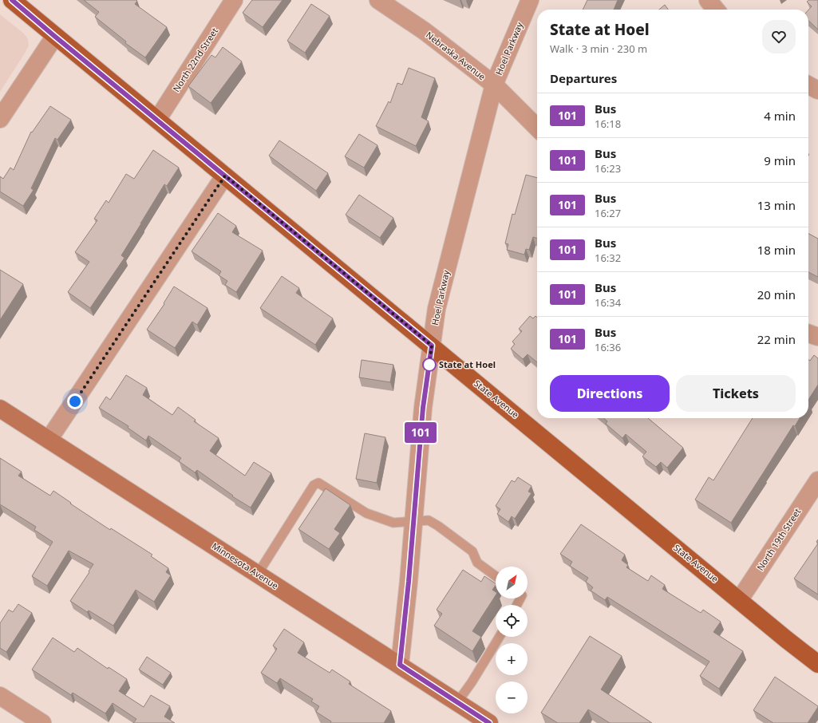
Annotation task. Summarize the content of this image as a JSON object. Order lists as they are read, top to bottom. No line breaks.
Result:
{"streets":{"main road":["State Avenue","Minnesota Avenue"],"street":["Hoel Parkway","Nebraska Avenue","North 22nd Street","North 19th Street"]},"crossings":[["Hoel Parkway","Nebraska Avenue"],["Hoel Parkway","State Avenue"],["Hoel Parkway","Minnesota Avenue"],["North 22nd Street","State Avenue"],["State Avenue","North 19th Street"]],"places":["State at Hoel"],"lines":["bus line 101"],"north":"top right","page":{"on_map":"101","heading":[["State at Hoel","Walk · 3 min · 230 m"],"Departures"],"list":[{"mark":"101","name":"Bus","note":"16:18","value":"4 min"},{"mark":"101","name":"Bus","note":"16:23","value":"9 min"},{"mark":"101","name":"Bus","note":"16:27","value":"13 min"},{"mark":"101","name":"Bus","note":"16:32","value":"18 min"},{"mark":"101","name":"Bus","note":"16:34","value":"20 min"},{"mark":"101","name":"Bus","note":"16:36","value":"22 min"}],"buttons":["Directions","Tickets"],"map_buttons":["+","−"]}}
